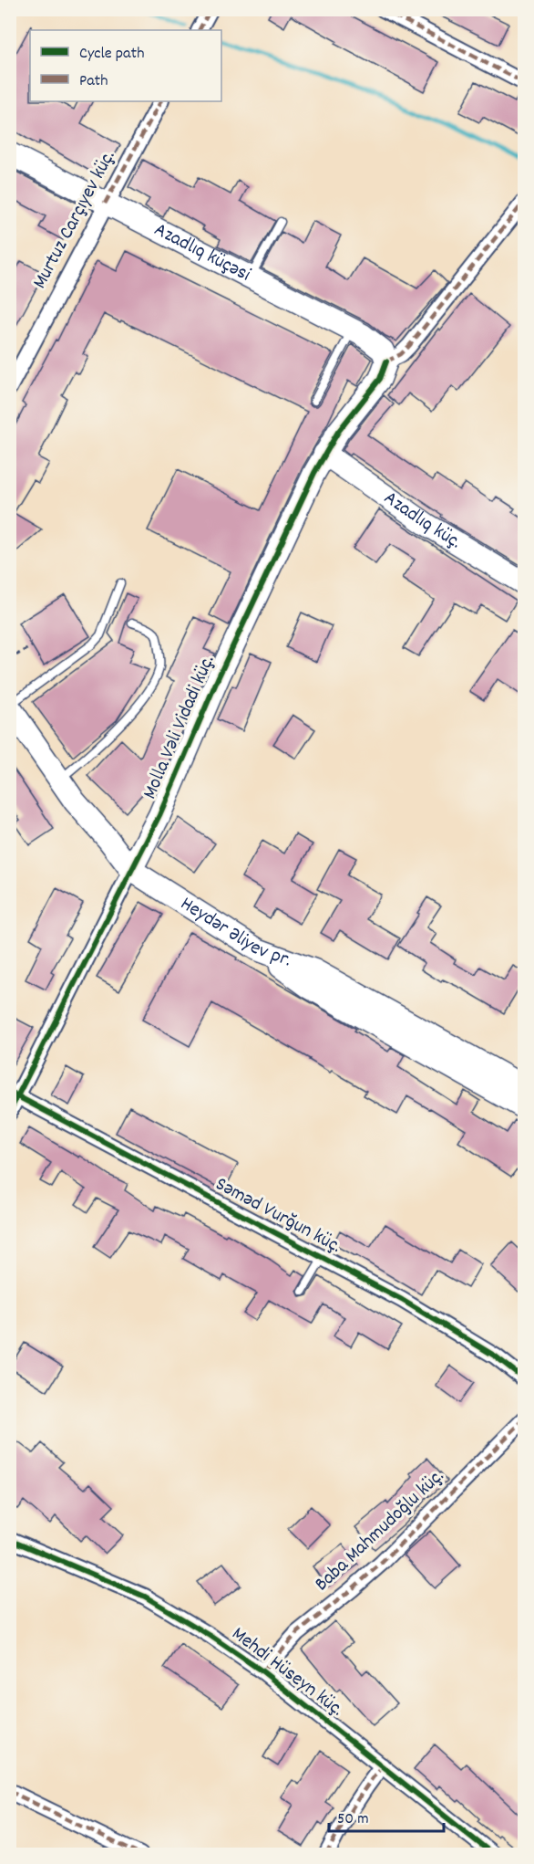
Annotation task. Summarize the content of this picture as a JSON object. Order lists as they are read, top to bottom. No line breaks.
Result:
{"streets":{"street":["Murtuz Carçıyev küç.","Azadlıq küçəsi","Azadlıq küç.","Molla Vəli Vidadi küç.","Heydər Əliyev pr.","Səməd Vurğun küç.","Baba Mahmudoğlu küç.","Mehdi Hüseyn küç."]},"crossings":[["Murtuz Carçıyev küç.","Azadlıq küçəsi"],["Azadlıq küçəsi","Molla Vəli Vidadi küç."],["Azadlıq küç.","Molla Vəli Vidadi küç."],["Molla Vəli Vidadi küç.","Heydər Əliyev pr."],["Molla Vəli Vidadi küç.","Səməd Vurğun küç."],["Baba Mahmudoğlu küç.","Mehdi Hüseyn küç."]],"legend":["Cycle path","Path"],"scale_bar":"50 m"}
